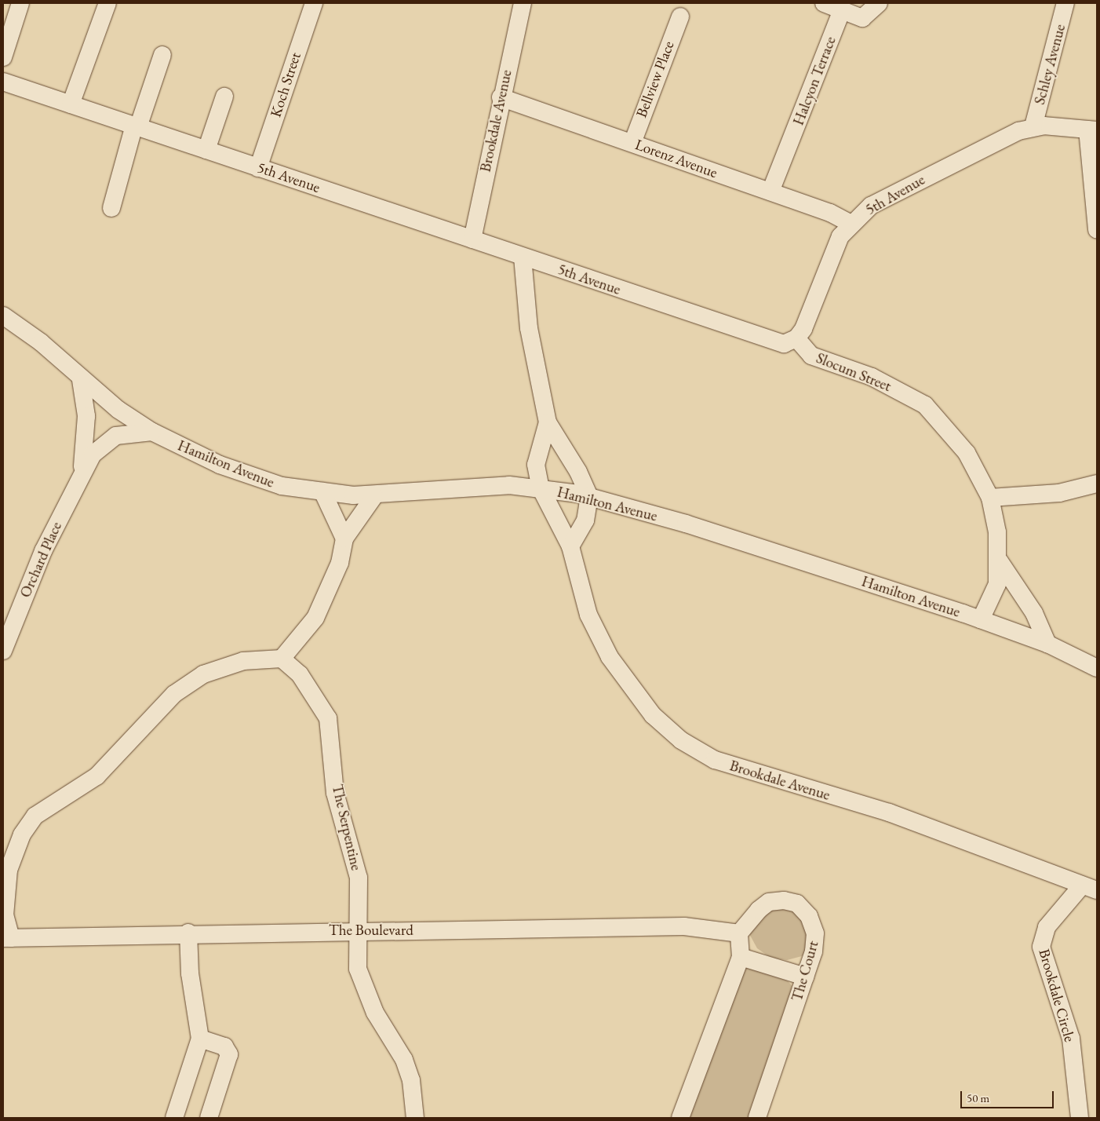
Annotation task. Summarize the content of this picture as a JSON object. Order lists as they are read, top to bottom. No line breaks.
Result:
{"streets":{"street":["Schley Avenue","Bellview Place","Halcyon Terrace","Koch Street","Brookdale Avenue","Lorenz Avenue","5th Avenue","Slocum Street","Hamilton Avenue","Orchard Place","The Serpentine","The Boulevard","The Court","Brookdale Circle"]},"crossings":[["Schley Avenue","5th Avenue"],["Bellview Place","Lorenz Avenue"],["Halcyon Terrace","Lorenz Avenue"],["Koch Street","5th Avenue"],["Brookdale Avenue","Lorenz Avenue"],["Brookdale Avenue","5th Avenue"],["Brookdale Avenue","Hamilton Avenue"],["Brookdale Avenue","Brookdale Circle"],["Lorenz Avenue","5th Avenue"],["5th Avenue","Slocum Street"],["Slocum Street","Hamilton Avenue"],["Hamilton Avenue","Orchard Place"],["The Serpentine","The Boulevard"],["The Boulevard","The Court"]],"scale_bar":"50 m"}
